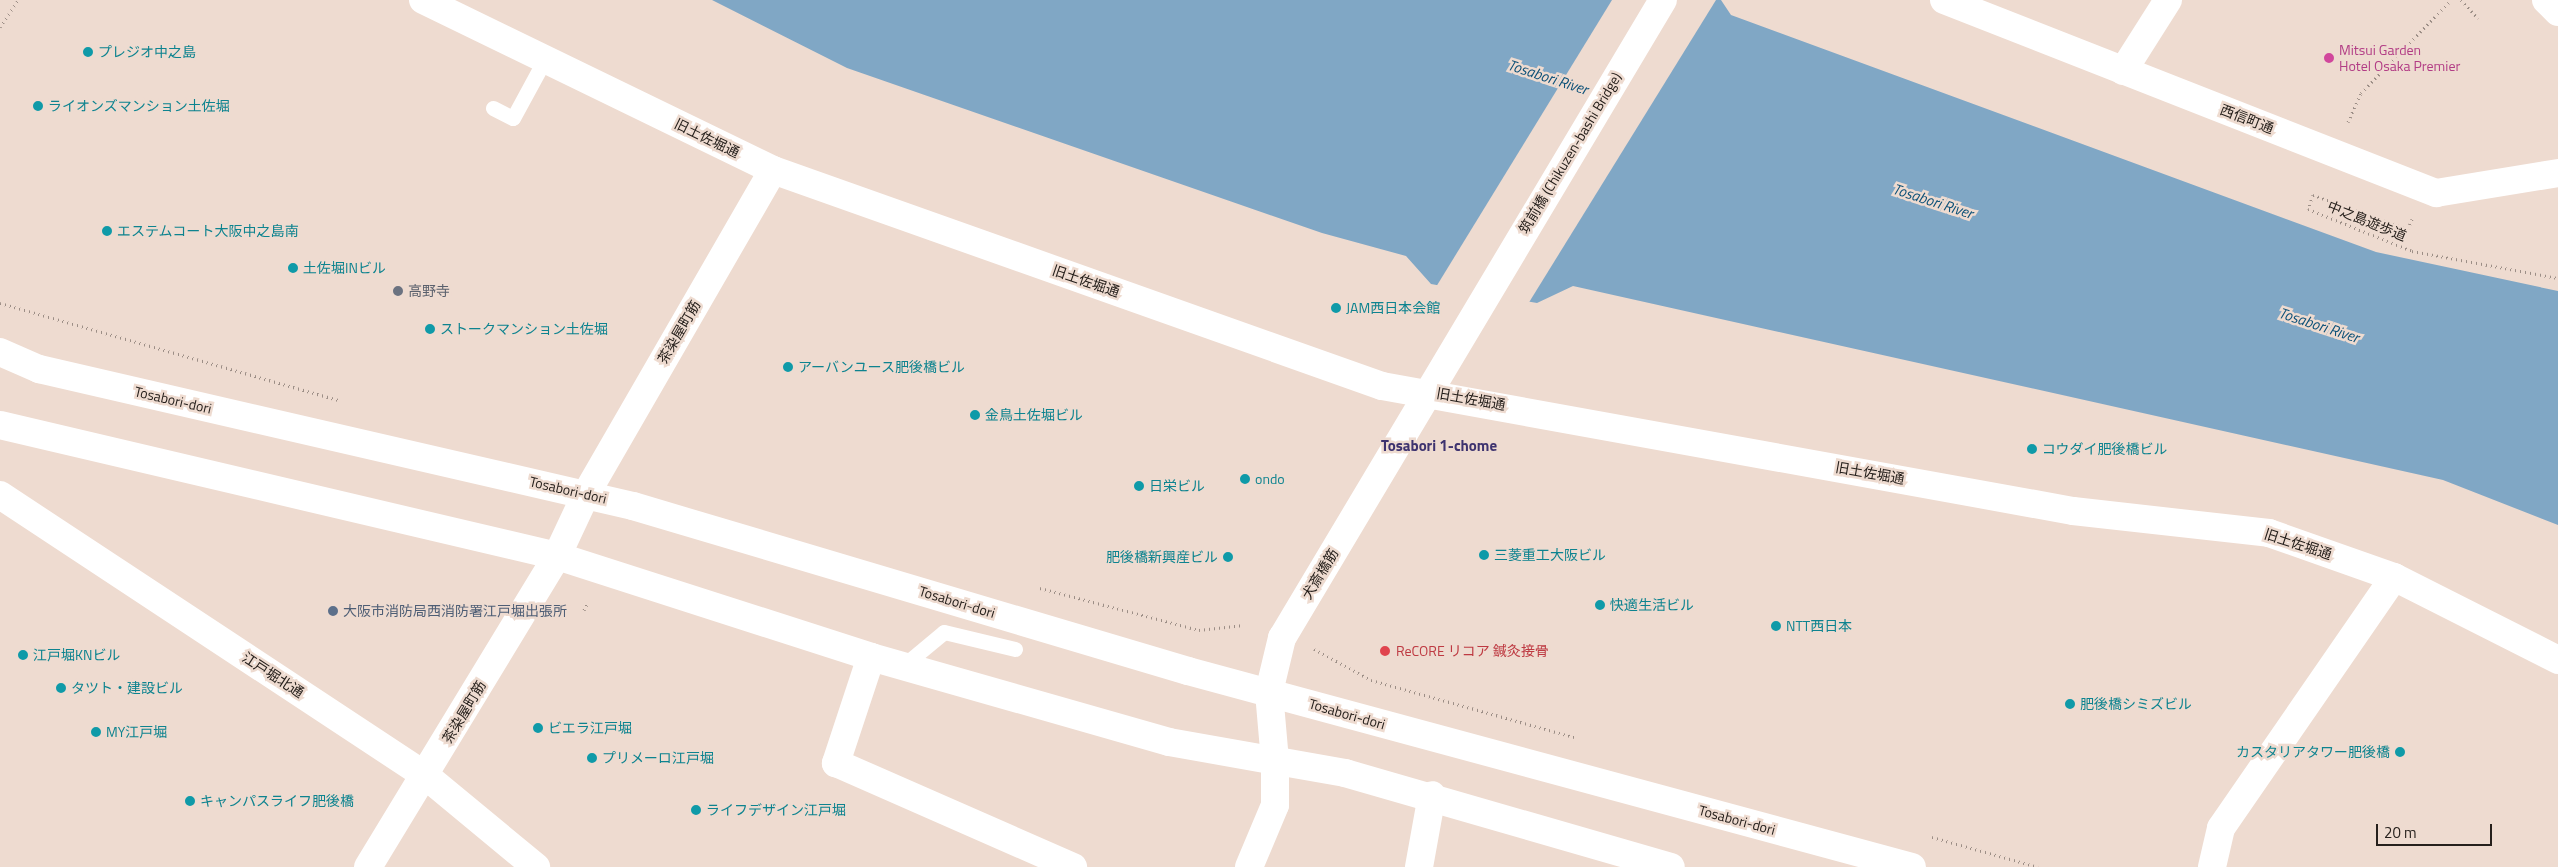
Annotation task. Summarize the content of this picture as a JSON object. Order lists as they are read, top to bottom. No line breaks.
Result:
{"streets":{"street":["西信町通","旧土佐堀通","筑前橋 (Chikuzen-bashi Bridge)","茶染屋町筋","Tosabori-dori","犬斎橋筋","江戸堀北通"],"path":["中之島遊歩道"]},"crossings":[["旧土佐堀通","茶染屋町筋"],["旧土佐堀通","犬斎橋筋"],["筑前橋 (Chikuzen-bashi Bridge)","犬斎橋筋"],["茶染屋町筋","Tosabori-dori"],["茶染屋町筋","江戸堀北通"],["Tosabori-dori","犬斎橋筋"]],"districts":["Tosabori 1-chome"],"water":["Tosabori River"],"places":["プレジオ中之島","Mitsui Garden Hotel Osaka Premier","ライオンズマンション土佐堀","エステムコート大阪中之島南","土佐堀INビル","高野寺","JAM西日本会館","ストークマンション土佐堀","アーバンユース肥後橋ビル","金鳥土佐堀ビル","コウダイ肥後橋ビル","ondo","日栄ビル","三菱重工大阪ビル","肥後橋新興産ビル","快適生活ビル","大阪市消防局西消防署江戸堀出張所","NTT西日本","ReCORE リコア 鍼灸接骨","江戸堀KNビル","タツト・建設ビル","肥後橋シミズビル","ビエラ江戸堀","MY江戸堀","カスタリアタワー肥後橋","プリメーロ江戸堀","キャンパスライフ肥後橋","ライフデザイン江戸堀"],"scale_bar":"20 m"}
